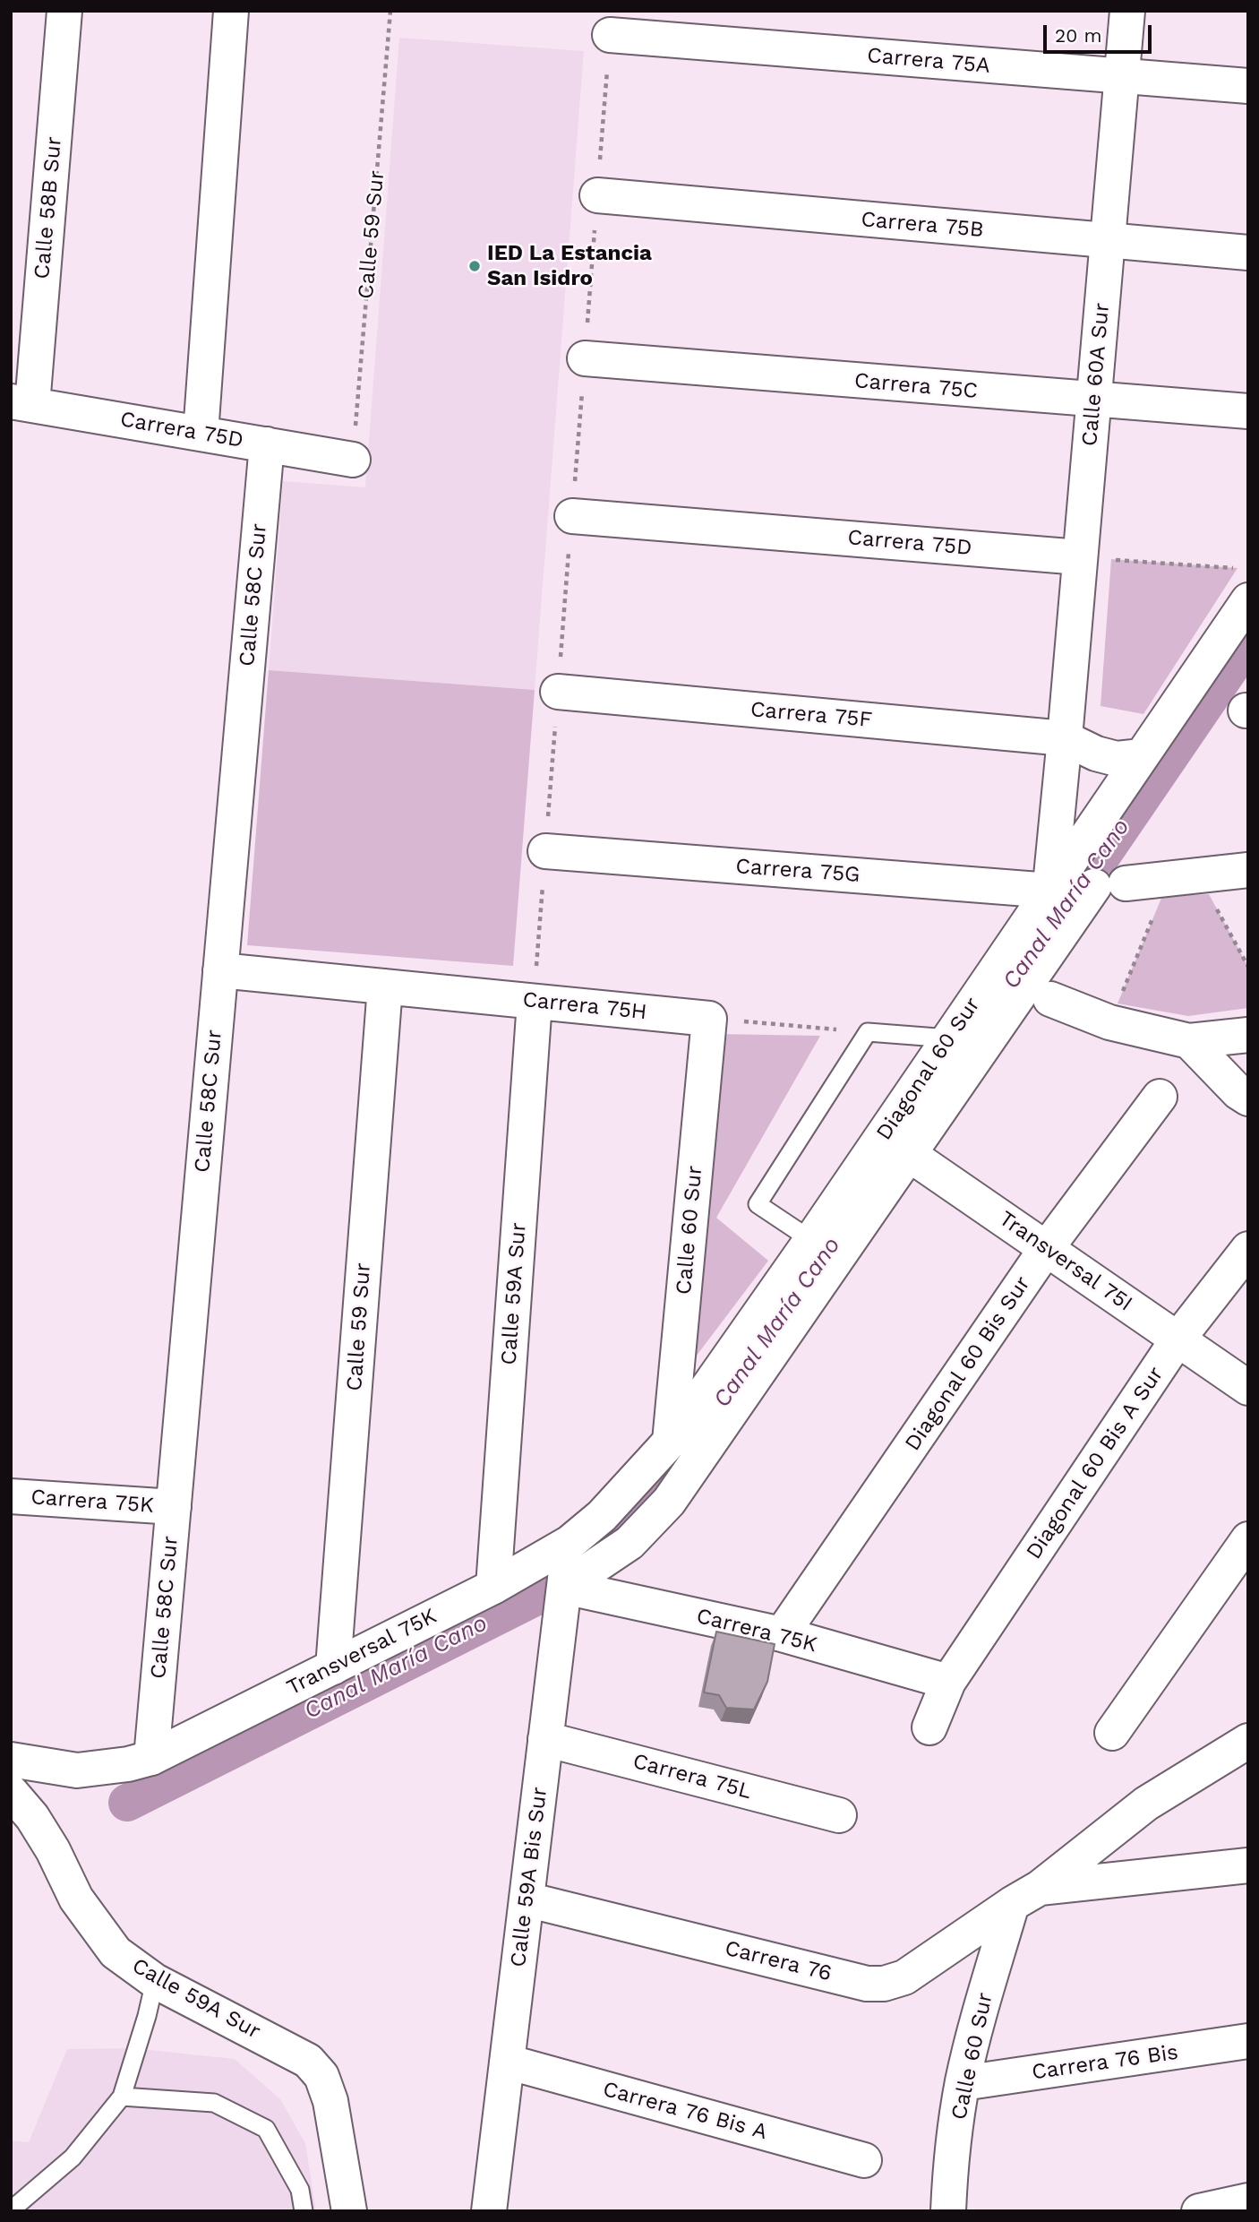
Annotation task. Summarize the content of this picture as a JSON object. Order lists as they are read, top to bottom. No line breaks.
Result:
{"streets":{"street":["Carrera 75A","Calle 58B Sur","Carrera 75B","Calle 59 Sur","Calle 60A Sur","Carrera 75C","Carrera 75D","Calle 58C Sur","Carrera 75F","Carrera 75G","Carrera 75H","Diagonal 60 Sur","Calle 60 Sur","Transversal 75I","Calle 59A Sur","Diagonal 60 Bis Sur","Diagonal 60 Bis A Sur","Carrera 75K","Transversal 75K","Carrera 75L","Calle 59A Bis Sur","Carrera 76","Carrera 76 Bis","Carrera 76 Bis A"]},"crossings":[["Carrera 75A","Calle 60A Sur"],["Calle 58B Sur","Carrera 75D"],["Carrera 75B","Calle 60A Sur"],["Calle 59 Sur","Carrera 75D"],["Calle 59 Sur","Carrera 75H"],["Calle 59 Sur","Transversal 75K"],["Calle 60A Sur","Carrera 75C"],["Calle 60A Sur","Carrera 75D"],["Calle 60A Sur","Carrera 75F"],["Calle 60A Sur","Carrera 75G"],["Calle 60A Sur","Diagonal 60 Sur"],["Carrera 75D","Calle 58C Sur"],["Calle 58C Sur","Carrera 75H"],["Calle 58C Sur","Carrera 75K"],["Calle 58C Sur","Transversal 75K"],["Carrera 75G","Diagonal 60 Sur"],["Carrera 75H","Calle 60 Sur"],["Carrera 75H","Calle 59A Sur"],["Diagonal 60 Sur","Calle 60 Sur"],["Diagonal 60 Sur","Transversal 75I"],["Diagonal 60 Sur","Carrera 75K"],["Diagonal 60 Sur","Transversal 75K"],["Diagonal 60 Sur","Calle 59A Bis Sur"],["Calle 60 Sur","Transversal 75K"],["Calle 60 Sur","Carrera 76"],["Calle 60 Sur","Carrera 76 Bis"],["Transversal 75I","Diagonal 60 Bis Sur"],["Transversal 75I","Diagonal 60 Bis A Sur"],["Calle 59A Sur","Transversal 75K"],["Diagonal 60 Bis Sur","Carrera 75K"],["Diagonal 60 Bis A Sur","Carrera 75K"],["Carrera 75K","Calle 59A Bis Sur"],["Transversal 75K","Calle 59A Bis Sur"],["Carrera 75L","Calle 59A Bis Sur"],["Calle 59A Bis Sur","Carrera 76"],["Calle 59A Bis Sur","Carrera 76 Bis A"]],"water":["Canal María Cano"],"places":["IED La Estancia San Isidro"],"scale_bar":"20 m"}
